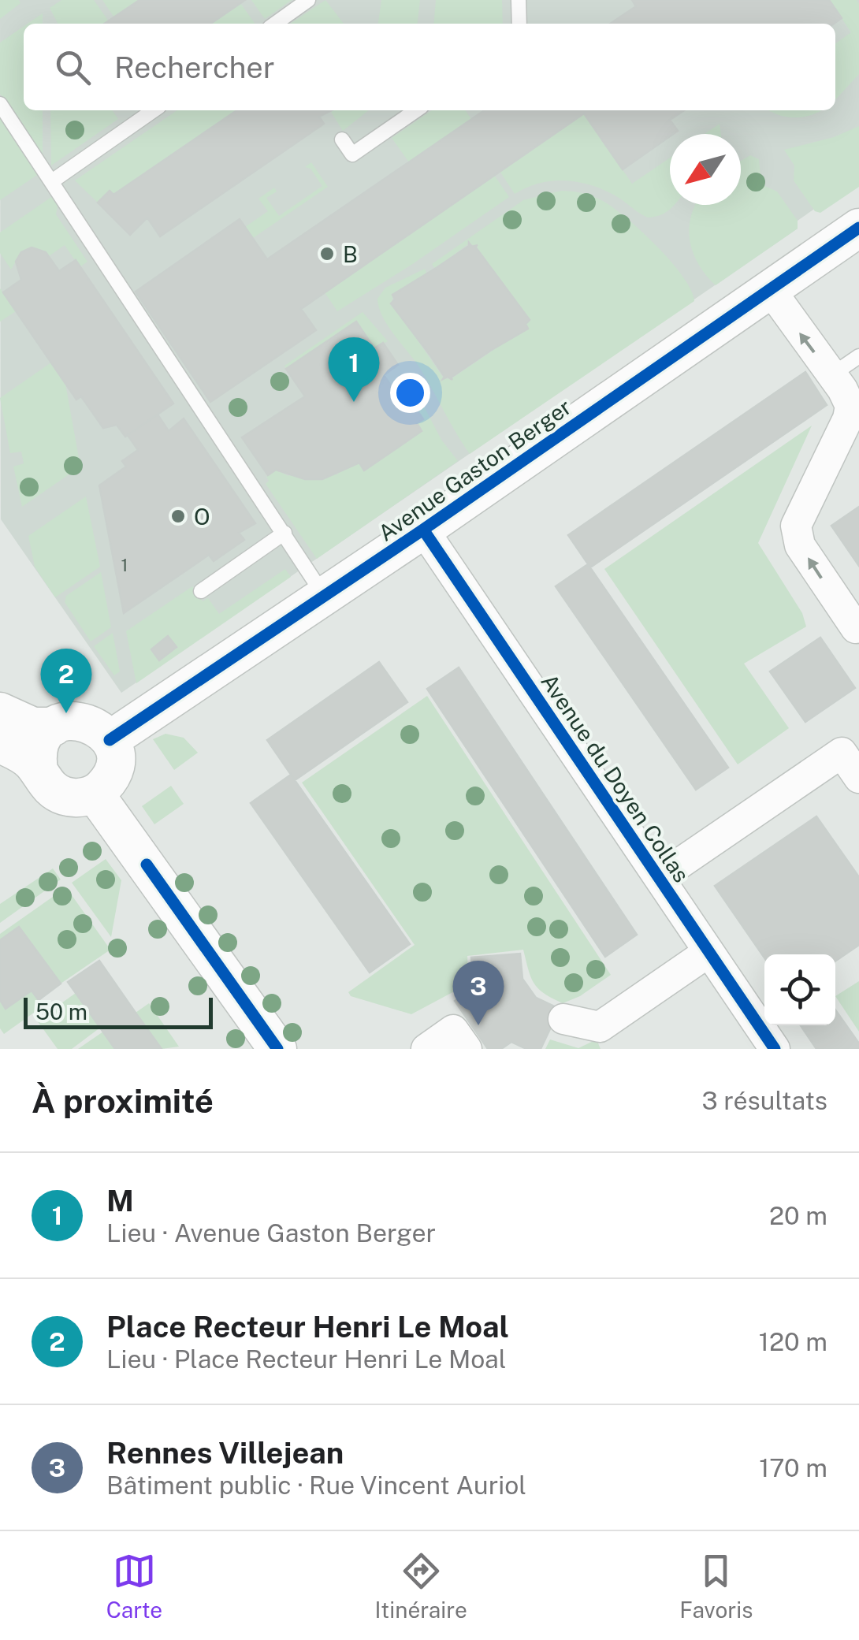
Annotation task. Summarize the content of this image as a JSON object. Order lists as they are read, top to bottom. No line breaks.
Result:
{"streets":{"street":["Avenue Gaston Berger","Avenue du Doyen Collas"]},"crossings":[["Avenue Gaston Berger","Avenue du Doyen Collas"]],"places":["B","O"],"house_numbers":["1"],"scale_bar":"50 m","north":"bottom left","page":{"search":"Rechercher","pins":["1","2","3"],"scale":"50 m","heading":["À proximité","3 résultats"],"list":[{"mark":"1","name":"M","note":"Lieu · Avenue Gaston Berger","value":"20 m"},{"mark":"2","name":"Place Recteur Henri Le Moal","note":"Lieu · Place Recteur Henri Le Moal","value":"120 m"},{"mark":"3","name":"Rennes Villejean","note":"Bâtiment public · Rue Vincent Auriol","value":"170 m"}],"nav":["Carte","Itinéraire","Favoris"]}}
